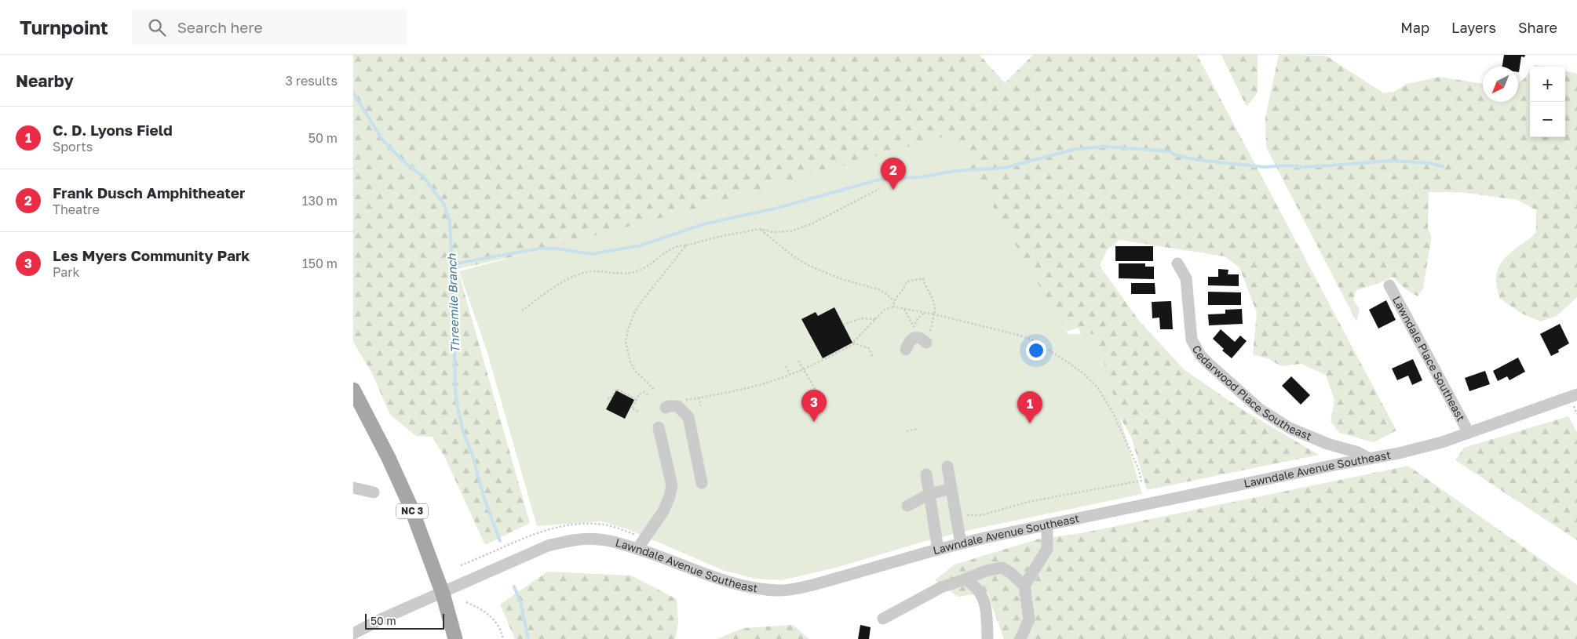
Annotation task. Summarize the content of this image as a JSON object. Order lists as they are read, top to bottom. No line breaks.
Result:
{"streets":{"main road":["NC 3"],"street":["Lawndale Place Southeast","Cedarwood Place Southeast","Lawndale Avenue Southeast"]},"crossings":[["Lawndale Place Southeast","Lawndale Avenue Southeast"],["Cedarwood Place Southeast","Lawndale Avenue Southeast"],["Lawndale Avenue Southeast","NC 3"]],"water":["Threemile Branch"],"scale_bar":"50 m","north":"bottom left","page":{"header":"Turnpoint","search":"Search here","nav":["Map","Layers","Share"],"heading":["Nearby","3 results"],"map_buttons":["+","−"],"list":[{"mark":"1","name":"C. D. Lyons Field","note":"Sports","value":"50 m"},{"mark":"2","name":"Frank Dusch Amphitheater","note":"Theatre","value":"130 m"},{"mark":"3","name":"Les Myers Community Park","note":"Park","value":"150 m"}],"pins":["2","3","1"],"scale":"50 m"}}
